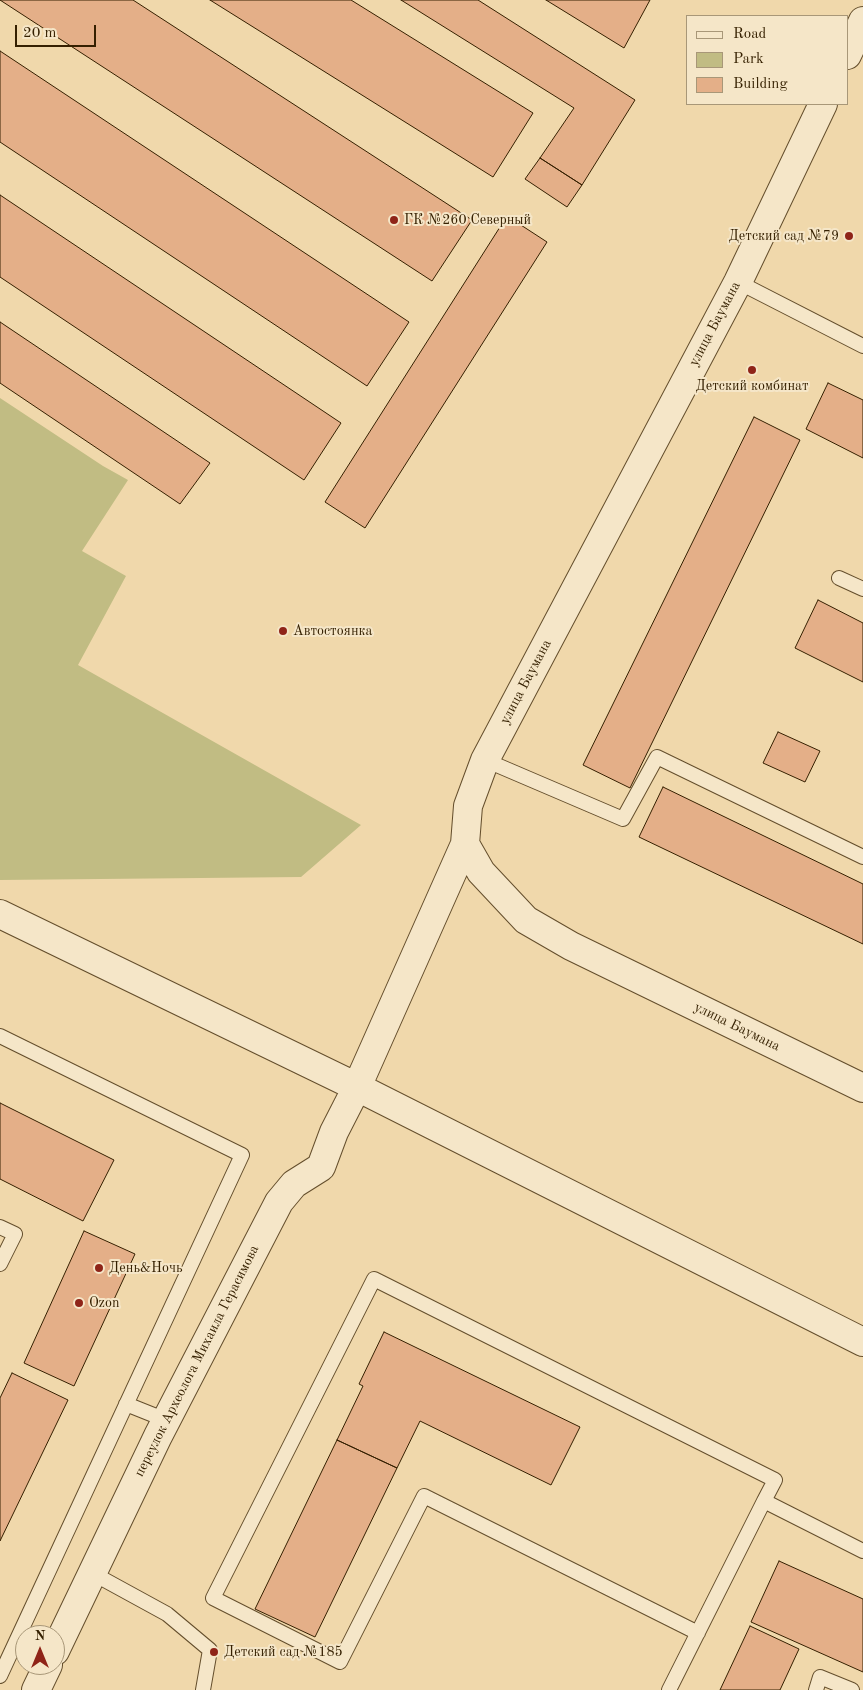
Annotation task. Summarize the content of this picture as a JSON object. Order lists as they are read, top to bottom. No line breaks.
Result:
{"streets":{"street":["улица Баумана","переулок Археолога Михаила Герасимова"]},"crossings":[["улица Баумана","переулок Археолога Михаила Герасимова"]],"places":["ГК №260 Северный","Детский сад №79","Детский комбинат","Автостоянка","День&Ночь","Ozon","Детский сад №185"],"legend":["Road","Park","Building"],"scale_bar":"20 m","north":"top"}
